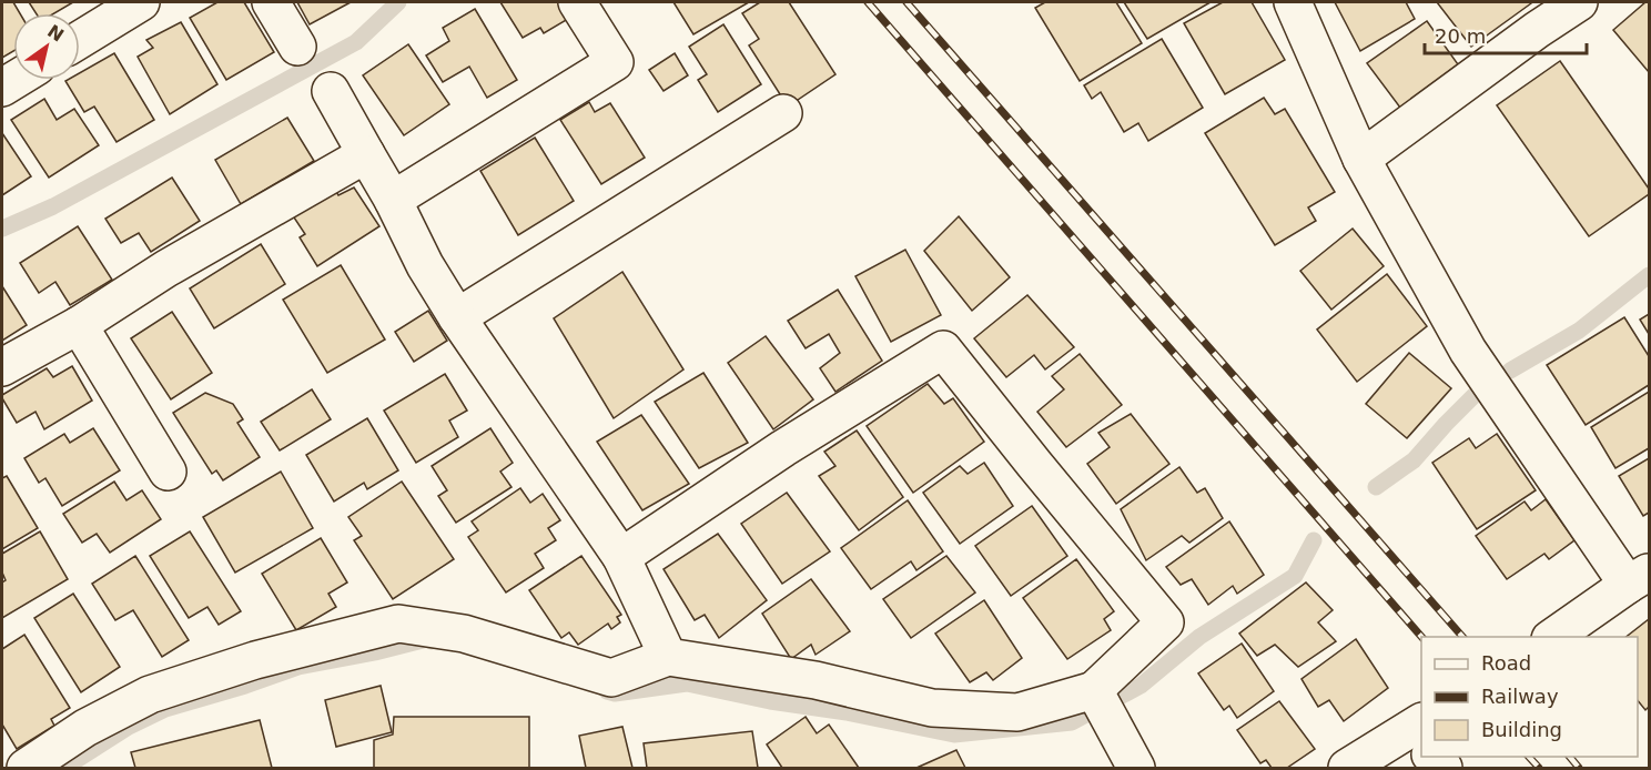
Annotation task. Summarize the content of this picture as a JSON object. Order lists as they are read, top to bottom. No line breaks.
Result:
{"legend":["Road","Railway","Building"],"scale_bar":"20 m","north":"top right"}
